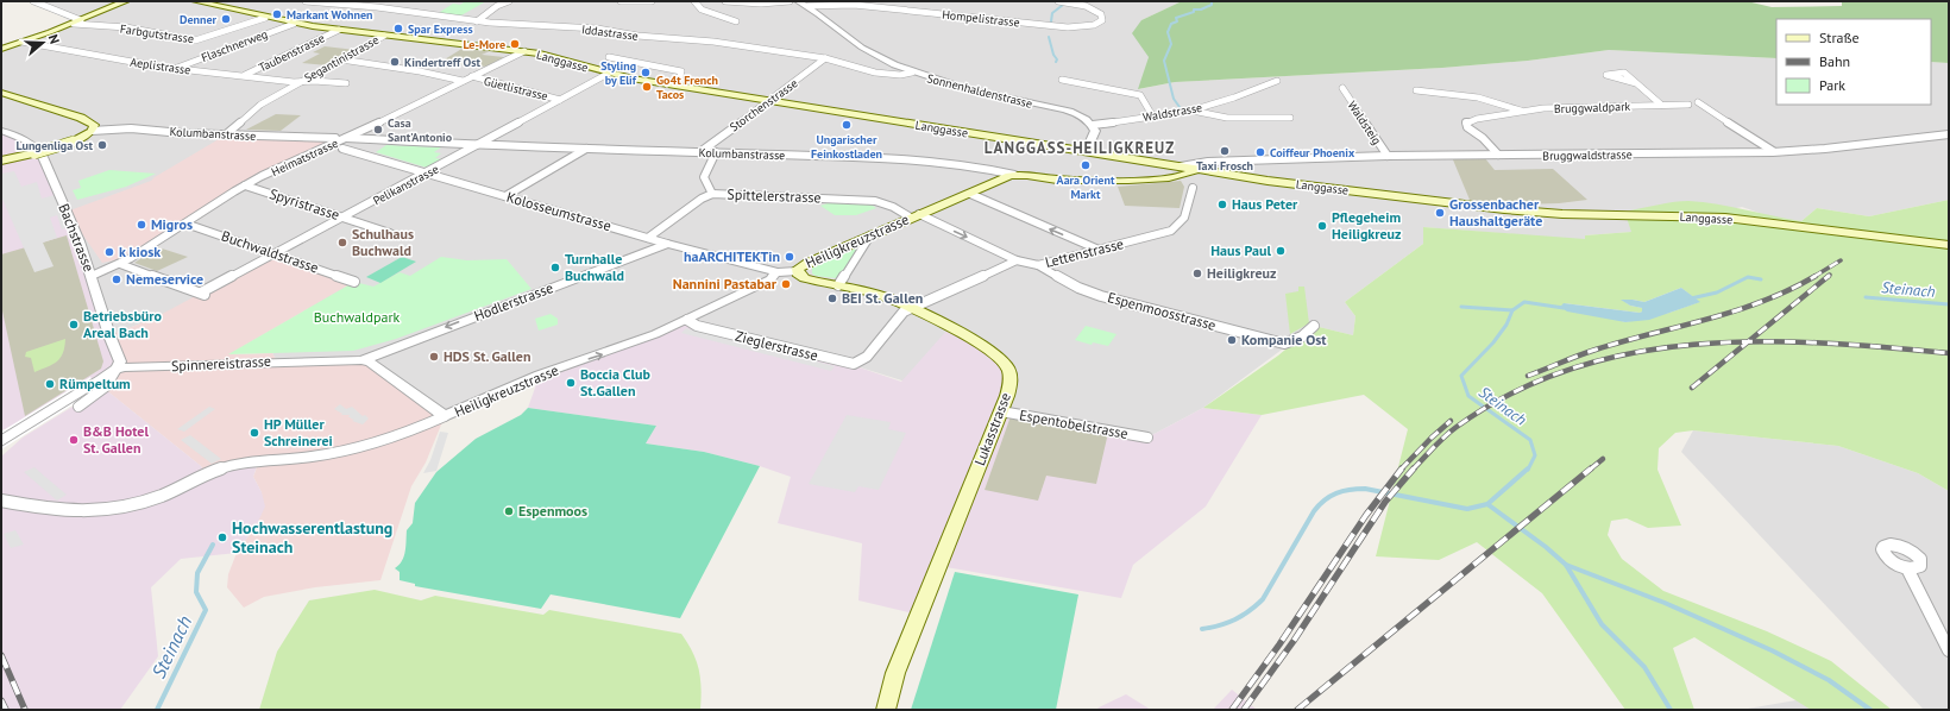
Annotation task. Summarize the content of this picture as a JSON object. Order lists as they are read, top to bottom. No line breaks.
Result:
{"streets":{"main road":["Langgasse","Kolumbanstrasse","Heiligkreuzstrasse","Lukasstrasse"],"street":["Hompelistrasse","Iddastrasse","Farbgutstrasse","Flaschnerweg","Taubenstrasse","Segantinistrasse","Aeplistrasse","Güetlistrasse","Sonnenhaldenstrasse","Storchenstrasse","Bruggwaldpark","Waldstrasse","Waldsteig","Bruggwaldstrasse","Heimatstrasse","Pelikanstrasse","Spittelerstrasse","Spyristrasse","Kolosseumstrasse","Bachstrasse","Buchwaldstrasse","Lettenstrasse","Hodlerstrasse","Espenmoosstrasse","Zieglerstrasse","Spinnereistrasse","Espentobelstrasse"]},"crossings":[["Hompelistrasse","Sonnenhaldenstrasse"],["Iddastrasse","Sonnenhaldenstrasse"],["Iddastrasse","Storchenstrasse"],["Farbgutstrasse","Langgasse"],["Flaschnerweg","Langgasse"],["Flaschnerweg","Aeplistrasse"],["Taubenstrasse","Langgasse"],["Taubenstrasse","Aeplistrasse"],["Segantinistrasse","Langgasse"],["Segantinistrasse","Aeplistrasse"],["Segantinistrasse","Kolumbanstrasse"],["Langgasse","Storchenstrasse"],["Langgasse","Kolumbanstrasse"],["Langgasse","Bruggwaldstrasse"],["Langgasse","Heimatstrasse"],["Langgasse","Pelikanstrasse"],["Güetlistrasse","Heimatstrasse"],["Güetlistrasse","Pelikanstrasse"],["Sonnenhaldenstrasse","Waldstrasse"],["Storchenstrasse","Kolumbanstrasse"],["Bruggwaldpark","Bruggwaldstrasse"],["Waldsteig","Bruggwaldstrasse"],["Kolumbanstrasse","Bruggwaldstrasse"],["Kolumbanstrasse","Heimatstrasse"],["Kolumbanstrasse","Pelikanstrasse"],["Kolumbanstrasse","Heiligkreuzstrasse"],["Heimatstrasse","Pelikanstrasse"],["Heimatstrasse","Spyristrasse"],["Heimatstrasse","Bachstrasse"],["Heimatstrasse","Buchwaldstrasse"],["Pelikanstrasse","Spyristrasse"],["Pelikanstrasse","Kolosseumstrasse"],["Pelikanstrasse","Buchwaldstrasse"],["Spittelerstrasse","Kolosseumstrasse"],["Spittelerstrasse","Heiligkreuzstrasse"],["Kolosseumstrasse","Heiligkreuzstrasse"],["Kolosseumstrasse","Hodlerstrasse"],["Bachstrasse","Spinnereistrasse"],["Heiligkreuzstrasse","Zieglerstrasse"],["Heiligkreuzstrasse","Spinnereistrasse"],["Heiligkreuzstrasse","Lukasstrasse"],["Lettenstrasse","Espenmoosstrasse"],["Hodlerstrasse","Spinnereistrasse"],["Zieglerstrasse","Lukasstrasse"],["Espentobelstrasse","Lukasstrasse"]],"one_way":["Hodlerstrasse"],"districts":["LANGGASS-HEILIGKREUZ"],"water":["Steinach"],"parks":["Buchwaldpark"],"places":["Markant Wohnen","Denner","Spar Express","Le-More","Kindertreff Ost","Styling by Elif","Go4t French Tacos","Ungarischer Feinkostladen","Casa Sant'Antonio","Lungenliga Ost","Taxi Frosch","Coiffeur Phoenix","Aara Orient Markt","Haus Peter","Grossenbacher Haushaltgeräte","Migros","Pflegeheim Heiligkreuz","Schulhaus Buchwald","Haus Paul","k kiosk","haARCHITEKTin","Turnhalle Buchwald","Heiligkreuz","Nemeservice","Nannini Pastabar","BEI St. Gallen","Betriebsbüro Areal Bach","Kompanie Ost","HDS St. Gallen","Boccia Club St.Gallen","Rümpeltum","HP Müller Schreinerei","B&B Hotel St. Gallen","Espenmoos","Hochwasserentlastung Steinach"],"legend":["Straße","Bahn","Park"],"north":"right"}
